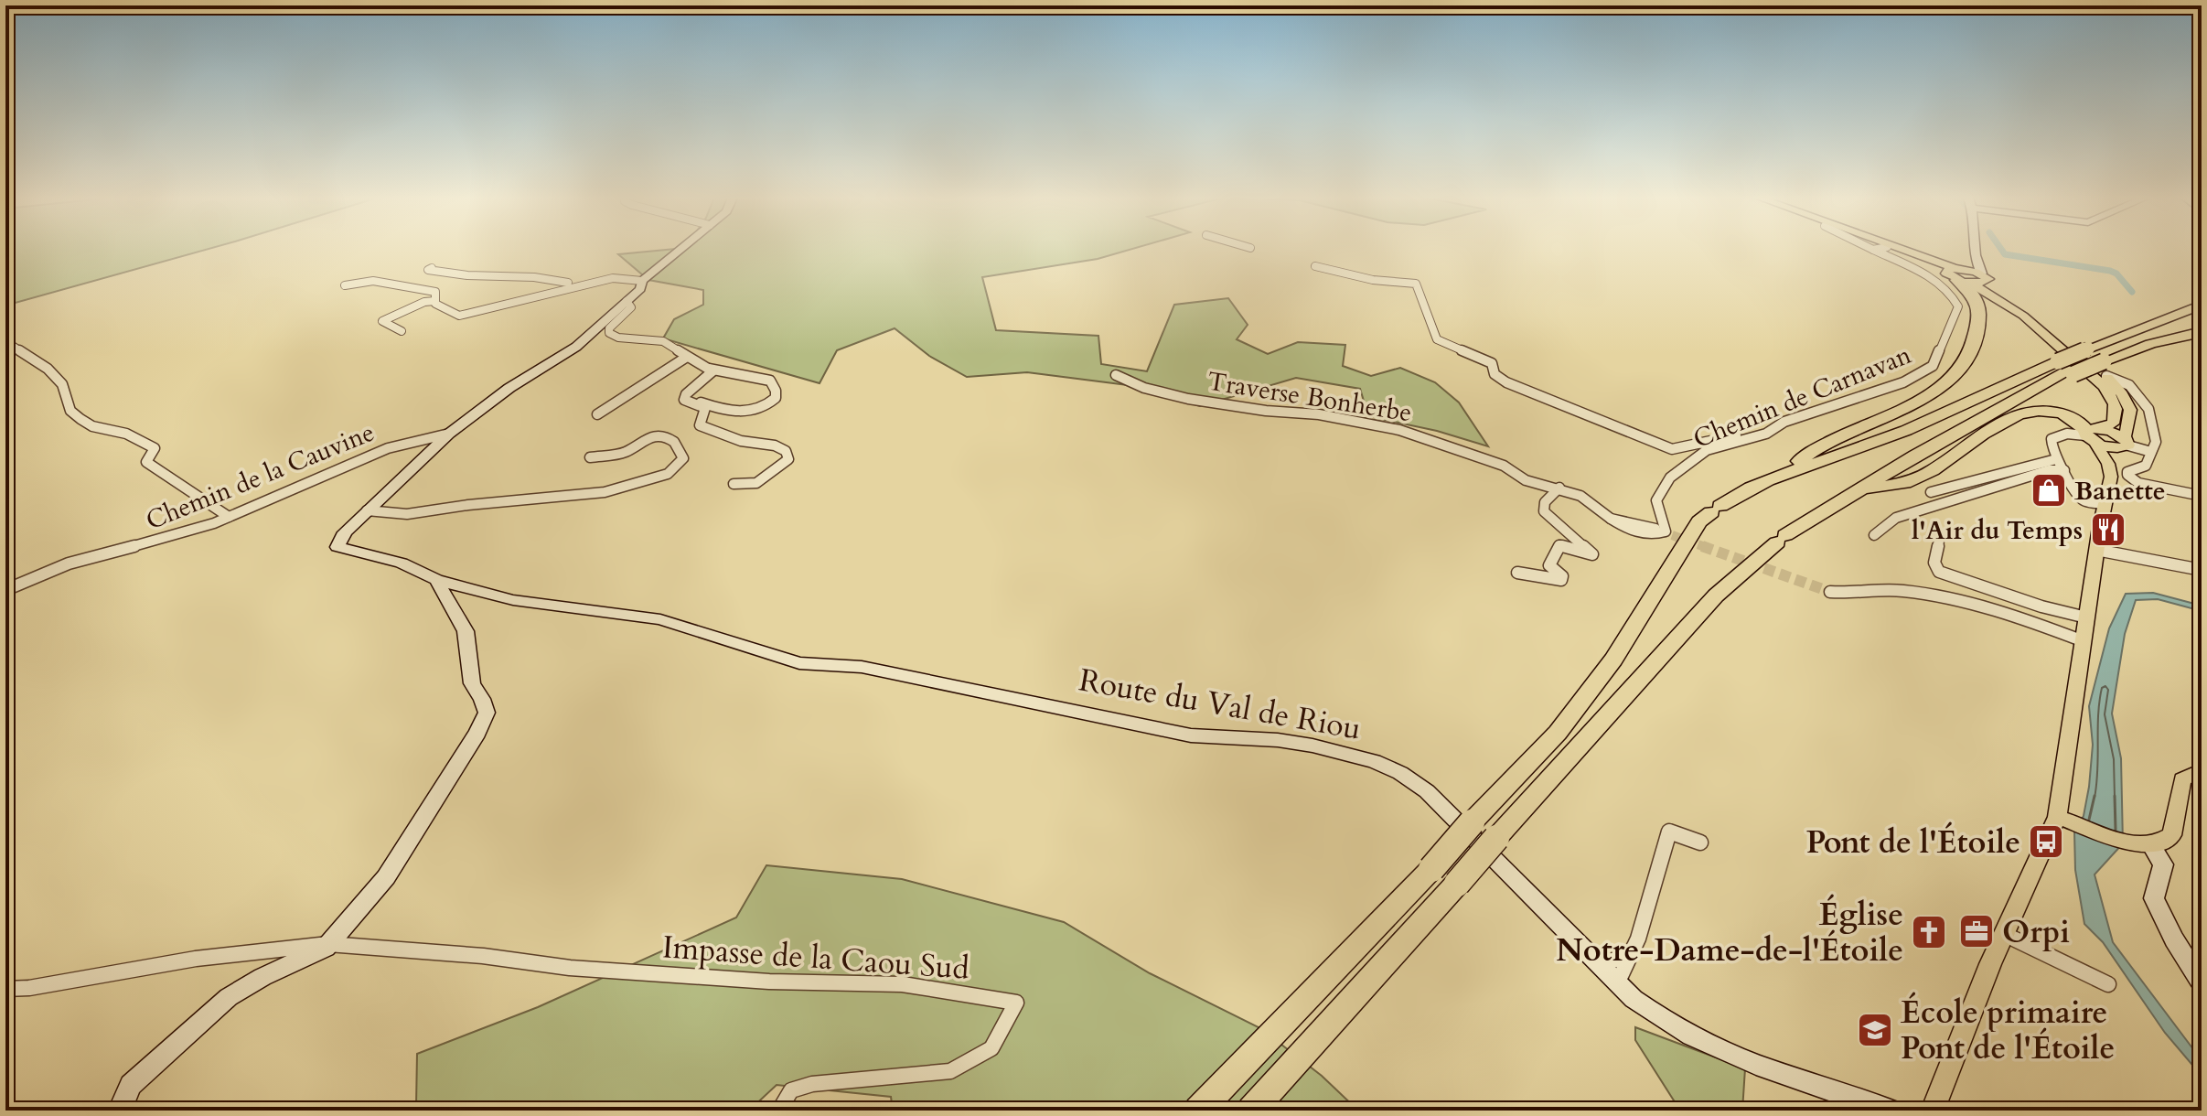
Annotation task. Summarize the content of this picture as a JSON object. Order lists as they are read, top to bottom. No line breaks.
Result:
{"streets":{"street":["Traverse Bonherbe","Chemin de Carnavan","Chemin de la Cauvine","Route du Val de Riou","Impasse de la Caou Sud"]},"crossings":[["Traverse Bonherbe","Chemin de Carnavan"]],"places":{"shop":["Banette"],"restaurant":["l'Air du Temps"],"bus stop":["Pont de l'Étoile"],"office":["Orpi"],"church":["Église Notre-Dame-de-l'Étoile"],"school or university":["École primaire Pont de l'Étoile"]}}
